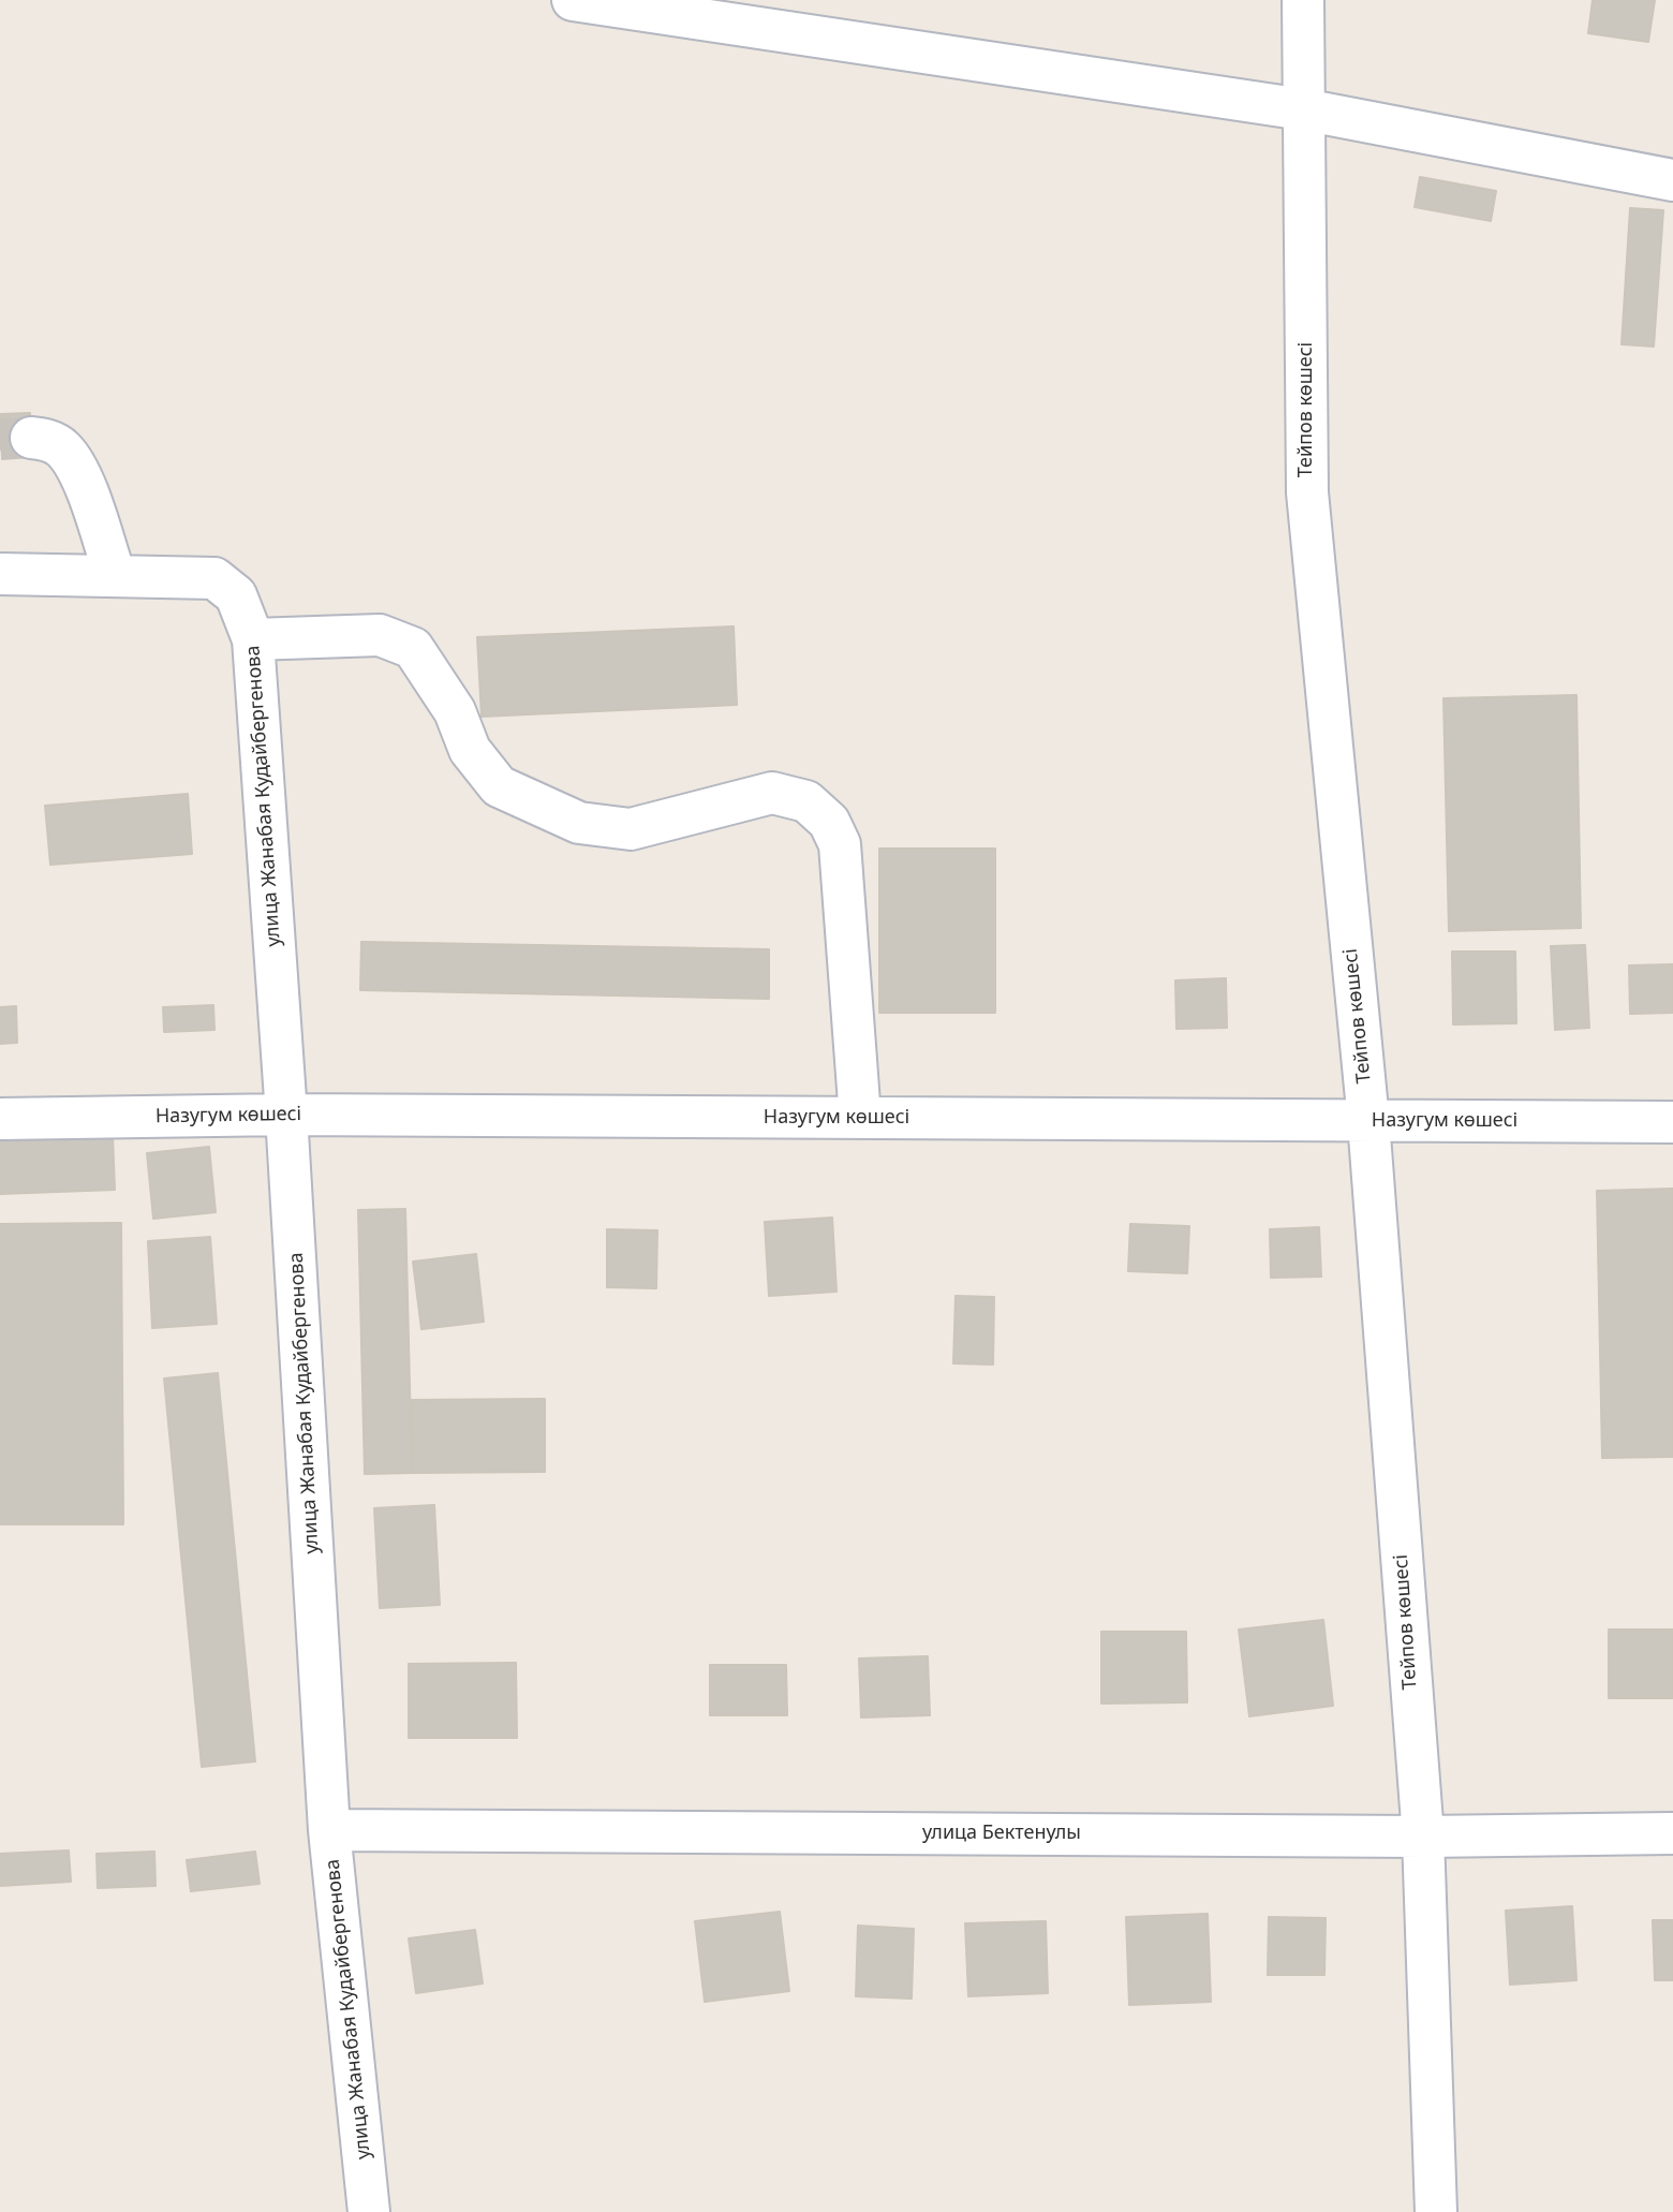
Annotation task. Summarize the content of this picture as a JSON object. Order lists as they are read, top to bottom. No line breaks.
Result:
{"streets":{"street":["Тейпов көшесі","улица Жанабая Кудайбергенова","Назугум көшесі","улица Бектенулы"]},"crossings":[["Тейпов көшесі","Назугум көшесі"],["Тейпов көшесі","улица Бектенулы"],["улица Жанабая Кудайбергенова","Назугум көшесі"],["улица Жанабая Кудайбергенова","улица Бектенулы"]]}
